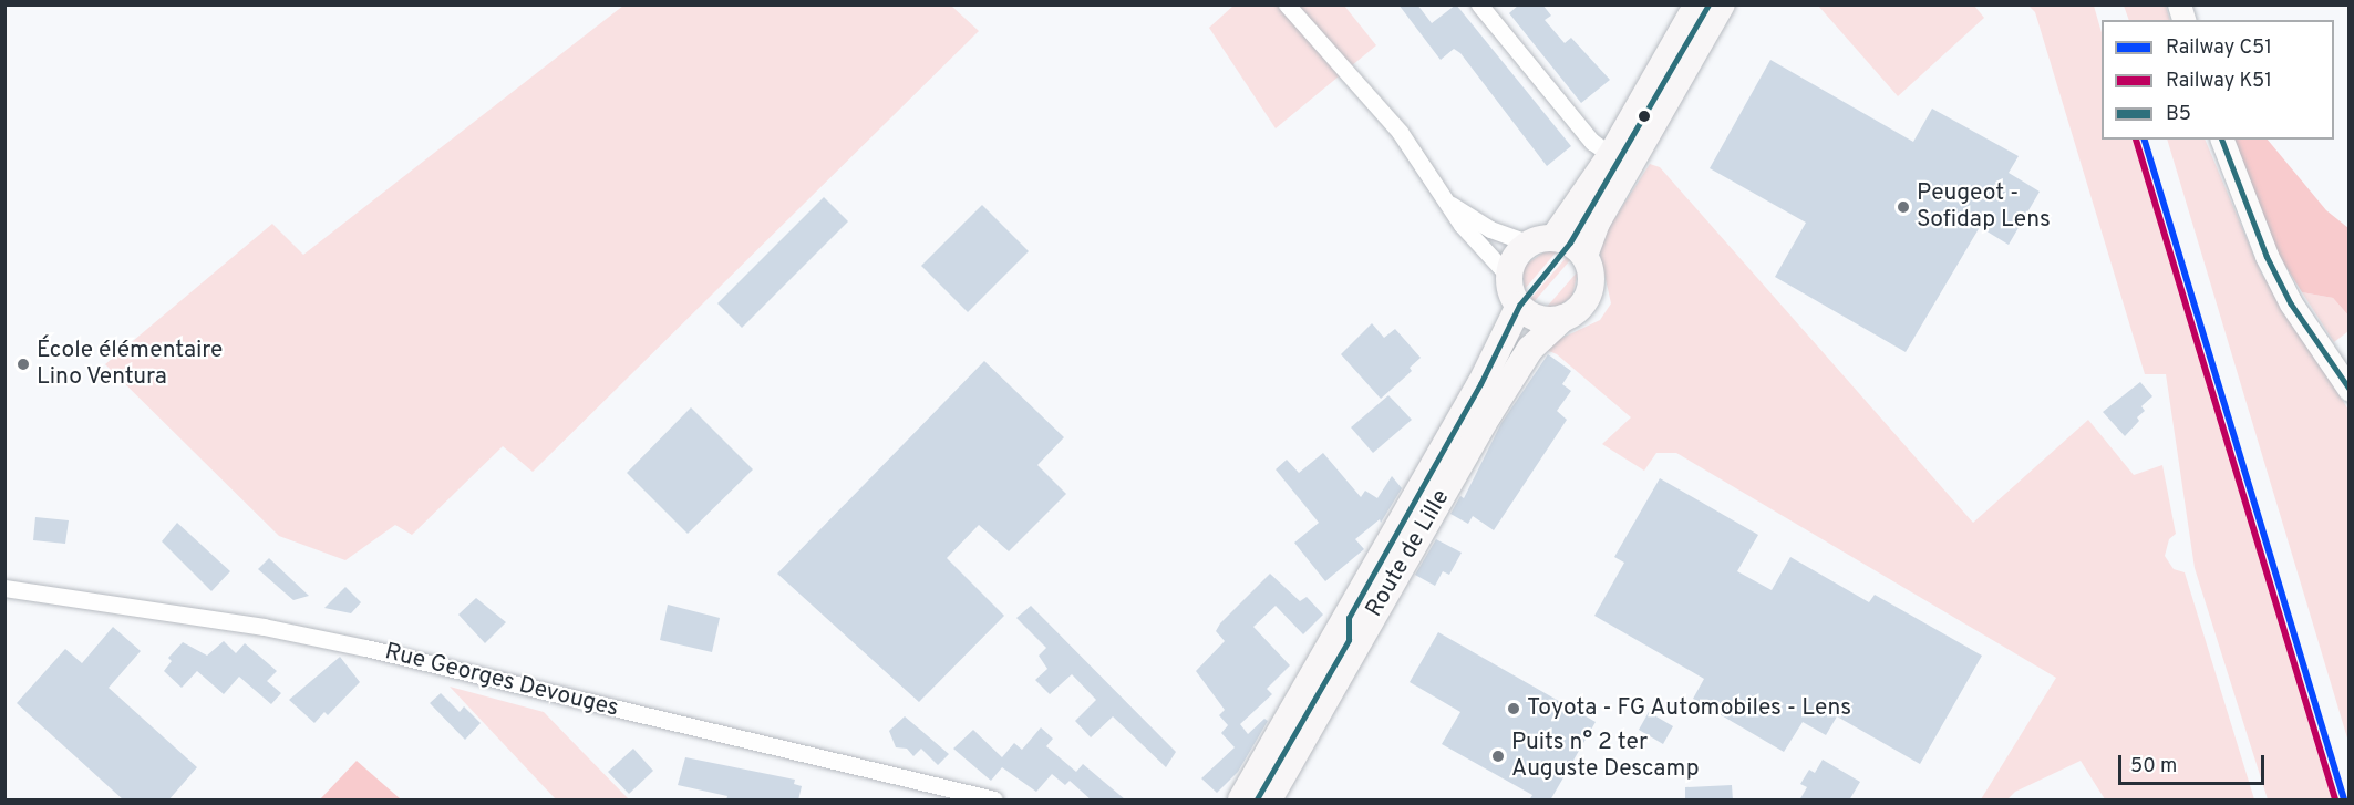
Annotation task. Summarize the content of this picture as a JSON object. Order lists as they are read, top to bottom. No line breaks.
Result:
{"streets":{"main road":["Route de Lille"],"street":["Rue Georges Devouges"]},"places":["Peugeot - Sofidap Lens","École élémentaire Lino Ventura","Toyota - FG Automobiles - Lens","Puits n° 2 ter Auguste Descamp"],"lines":["transit line B5","rail line C51","rail line K51"],"legend":["Railway C51","Railway K51","B5"],"scale_bar":"50 m"}
